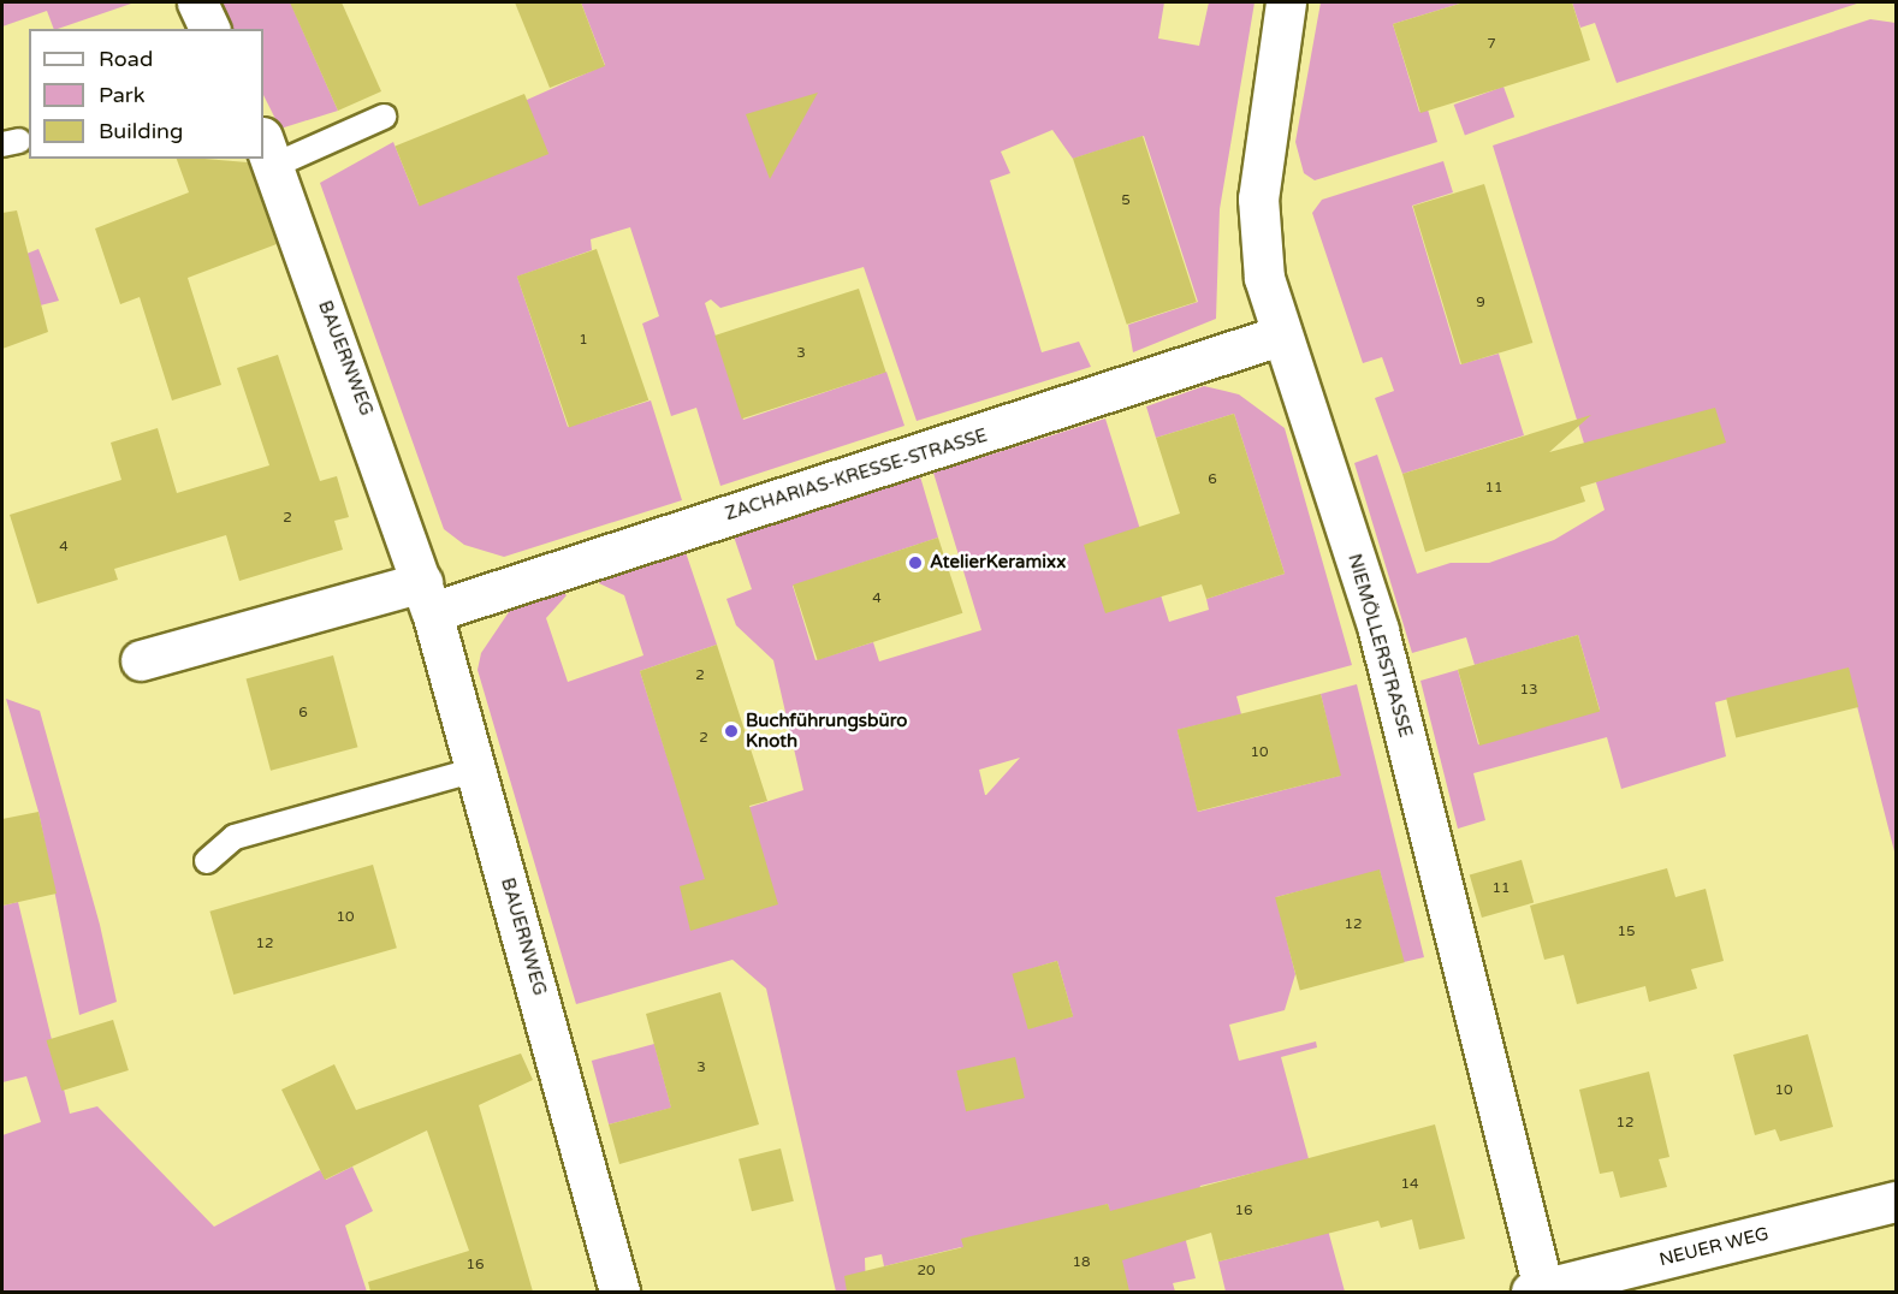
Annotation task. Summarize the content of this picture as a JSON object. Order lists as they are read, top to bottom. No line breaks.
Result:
{"streets":{"street":["BAUERNWEG","ZACHARIAS-KRESSE-STRASSE","NIEMÖLLERSTRASSE","NEUER WEG"]},"crossings":[["BAUERNWEG","ZACHARIAS-KRESSE-STRASSE"],["ZACHARIAS-KRESSE-STRASSE","NIEMÖLLERSTRASSE"],["NIEMÖLLERSTRASSE","NEUER WEG"]],"places":["AtelierKeramixx","Buchführungsbüro Knoth"],"house_numbers":["7","5","9","1","3","6","11","2","4","4","2","13","6","2","10","11","10","12","15","12","3","10","12","14","16","18","16","20"],"legend":["Road","Park","Building"]}
